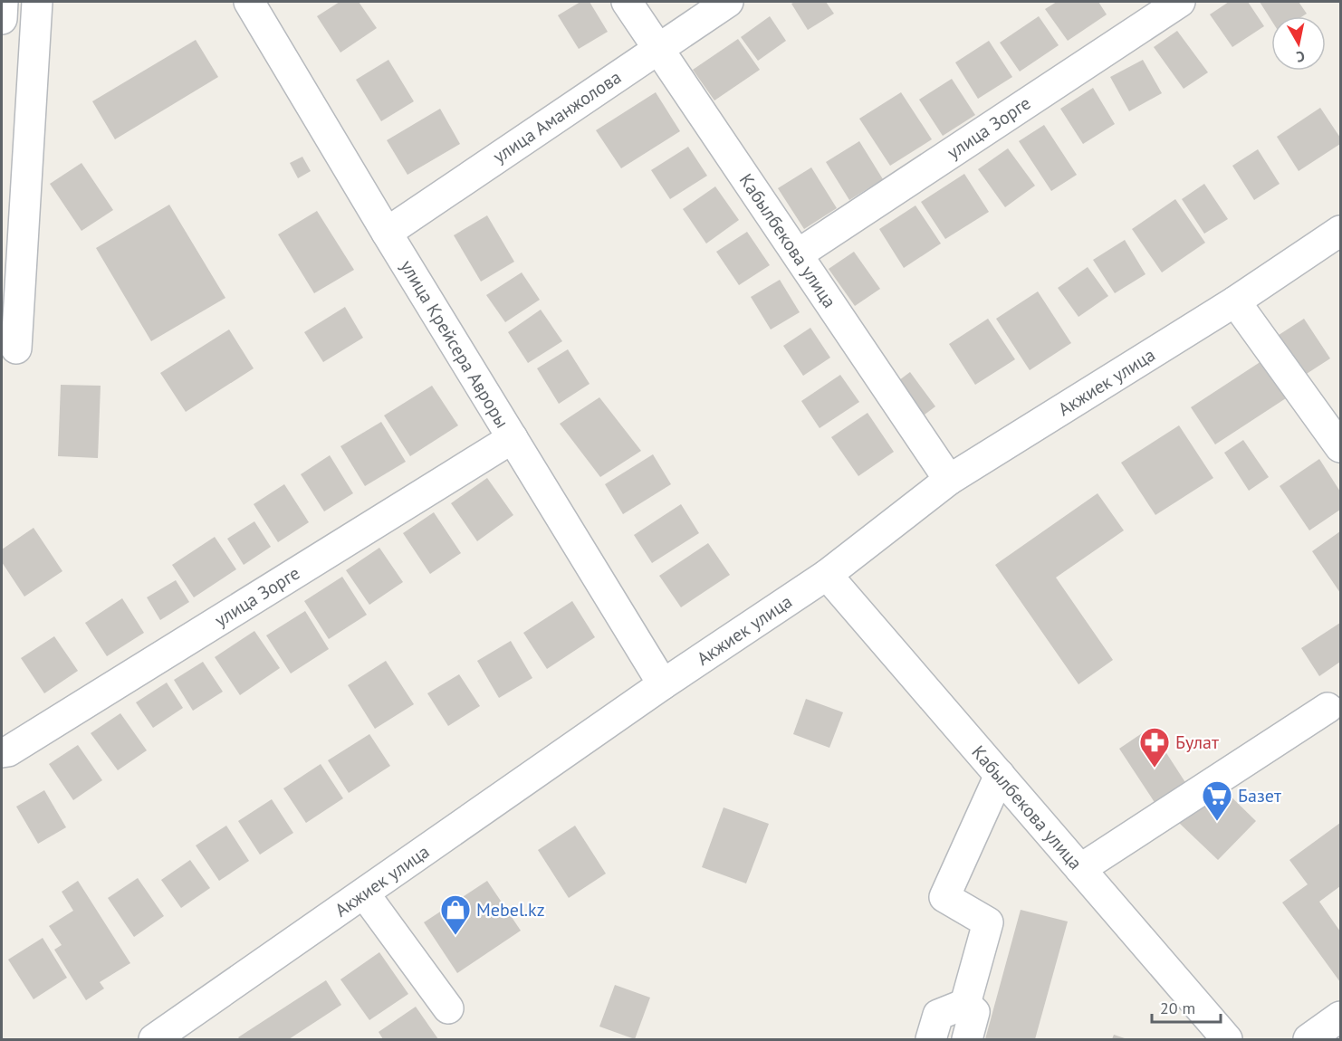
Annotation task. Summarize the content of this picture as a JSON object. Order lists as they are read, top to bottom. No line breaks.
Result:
{"streets":{"street":["улица Аманжолова","улица Зорге","Кабылбекова улица","улица Крейсера Авроры","Акжиек улица"]},"crossings":[["улица Аманжолова","Кабылбекова улица"],["улица Аманжолова","улица Крейсера Авроры"],["улица Зорге","Кабылбекова улица"],["улица Зорге","улица Крейсера Авроры"],["Кабылбекова улица","Акжиек улица"],["улица Крейсера Авроры","Акжиек улица"]],"places":{"pharmacy":["Булат"],"supermarket":["Базет"],"shop":["Mebel.kz"]},"scale_bar":"20 m","north":"bottom"}
